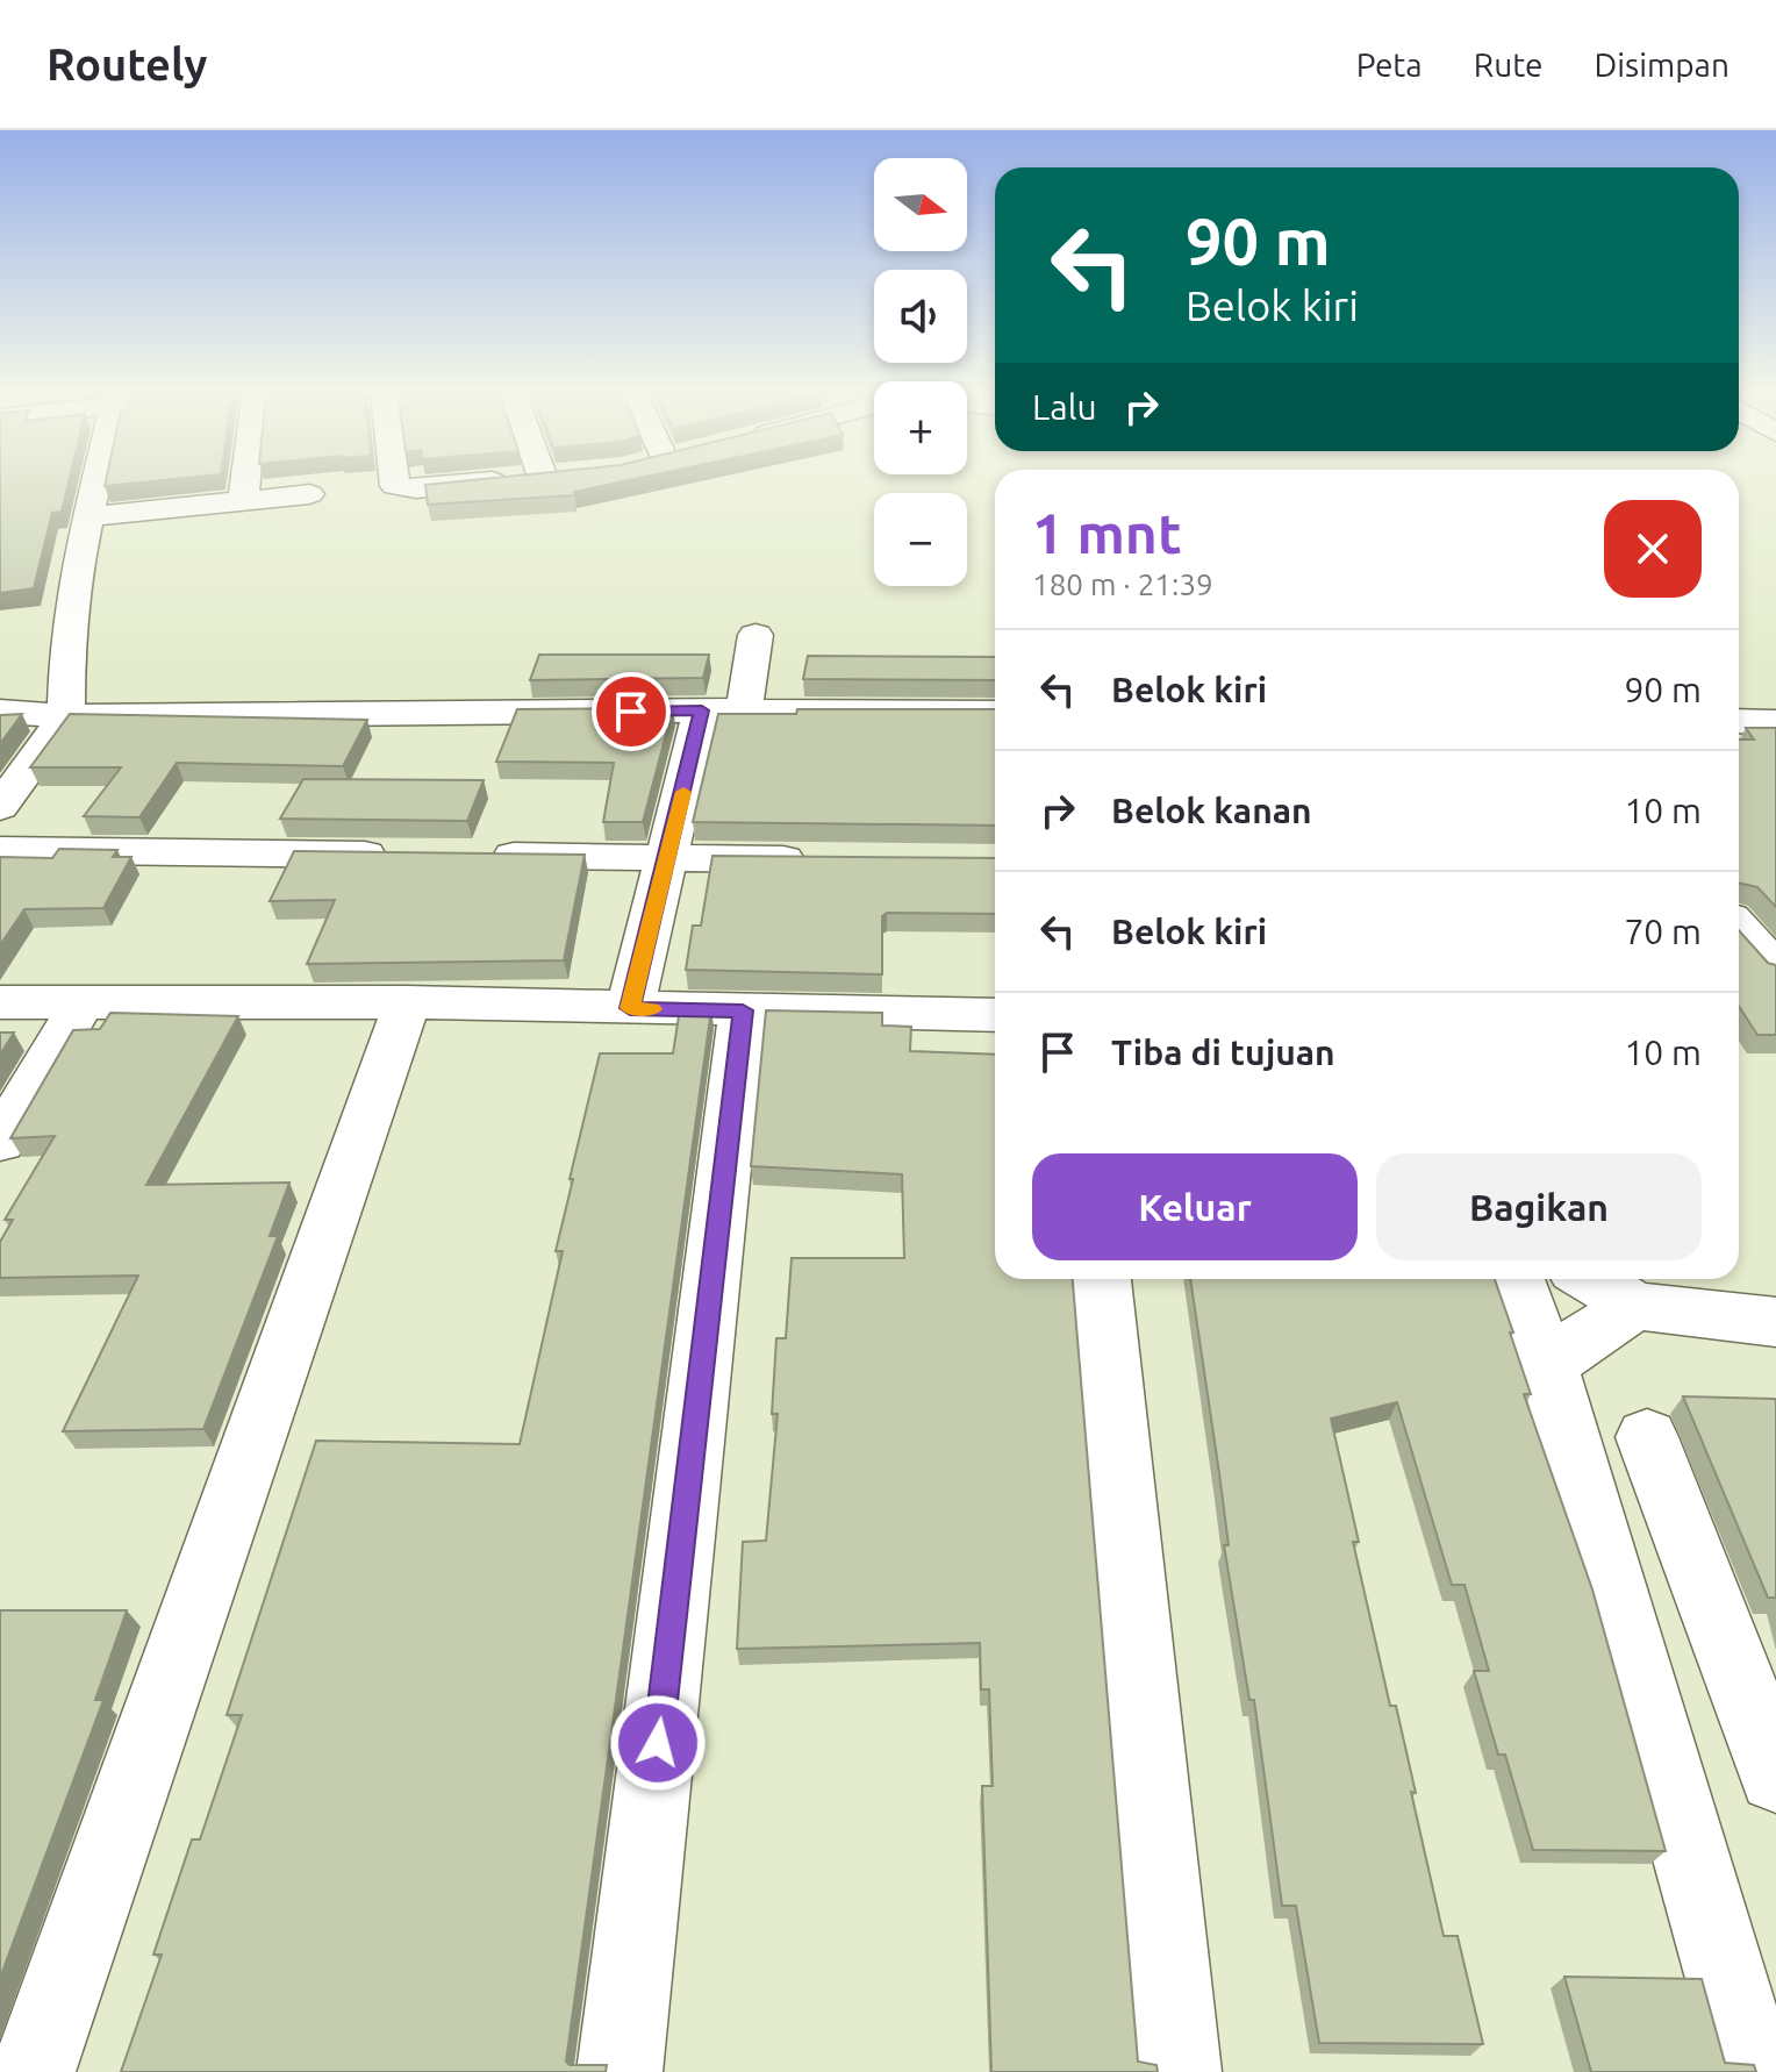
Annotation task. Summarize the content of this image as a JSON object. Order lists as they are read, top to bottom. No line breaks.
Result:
{"north":"right","page":{"header":"Routely","nav":["Peta","Rute","Disimpan"],"map_buttons":["+","−"],"turn":["90 m","Belok kiri"],"then":"Lalu","heading":["1 mnt","180 m · 21:39"],"list":[{"name":"Belok kiri","value":"90 m"},{"name":"Belok kanan","value":"10 m"},{"name":"Belok kiri","value":"70 m"},{"name":"Tiba di tujuan","value":"10 m"}],"buttons":["Keluar","Bagikan"]}}
